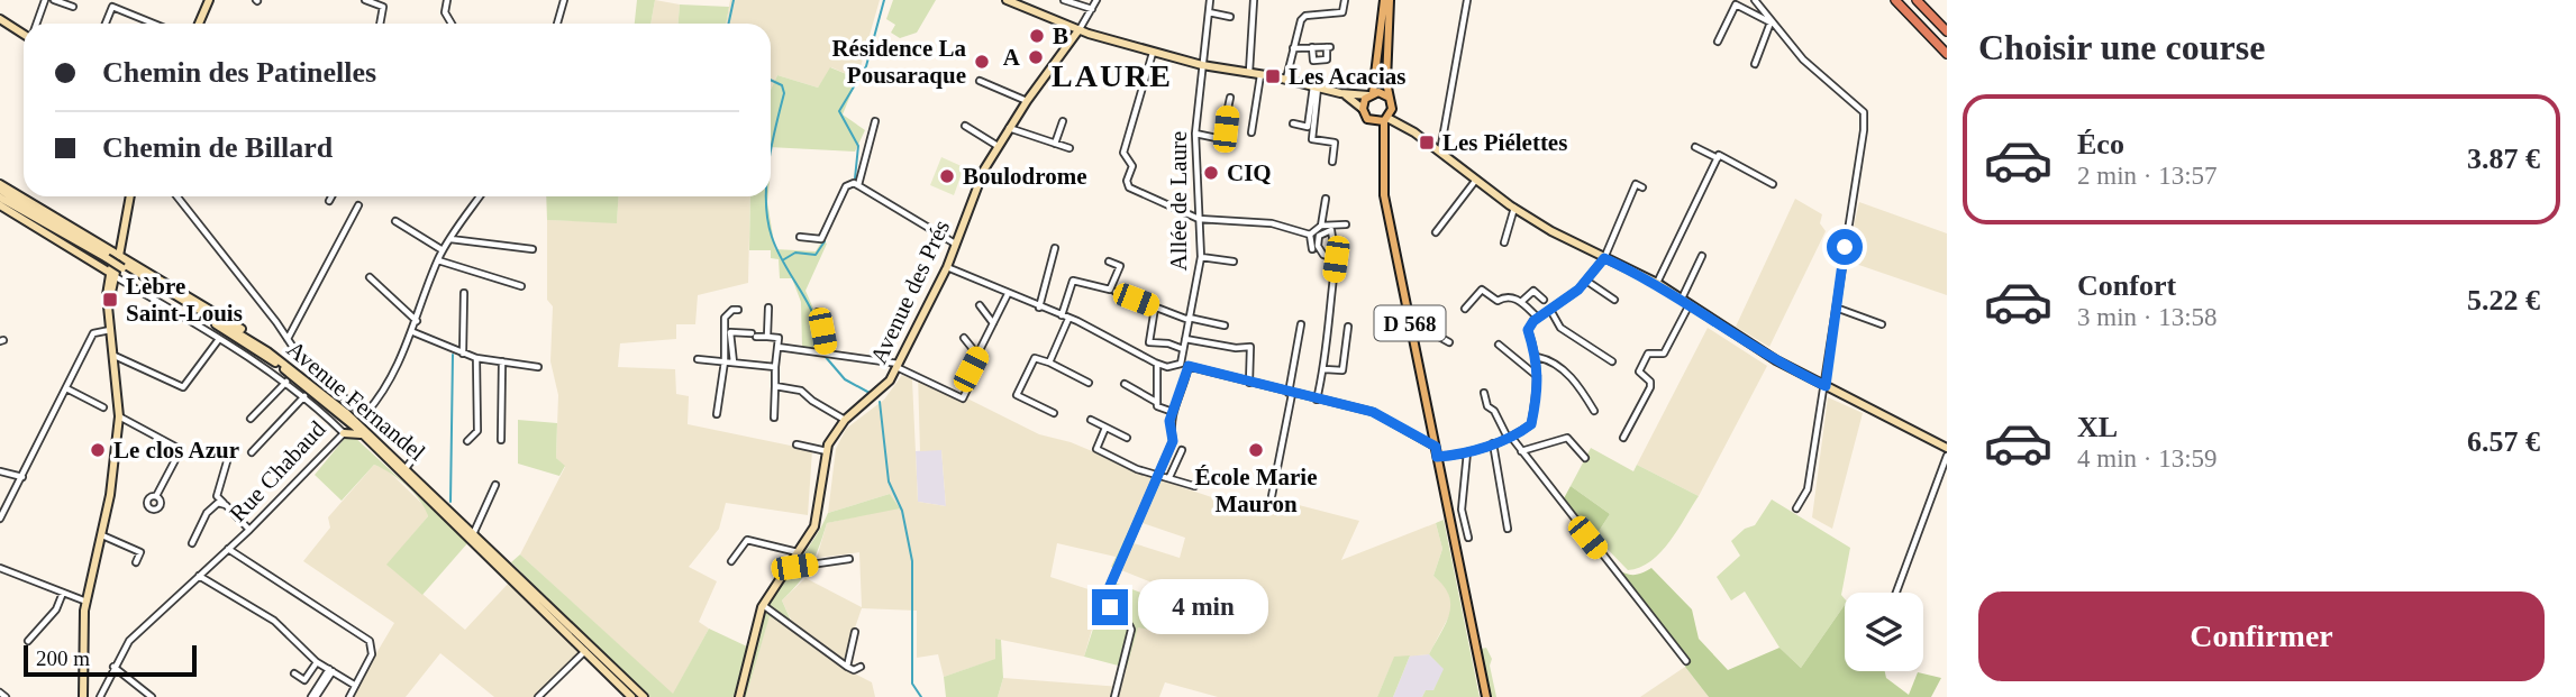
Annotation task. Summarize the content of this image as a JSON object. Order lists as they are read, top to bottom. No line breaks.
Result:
{"streets":{"main road":["Avenue des Prés","D 568","Avenue Fernandel"],"street":["Allée de Laure","Rue Chabaud"]},"crossings":[["Avenue Fernandel","Rue Chabaud"]],"districts":["LAURE"],"places":{"other":["B","A","Résidence La Pousaraque","CIQ","Boulodrome","Le clos Azur","École Marie Mauron"],"transit":["Les Acacias","Les Piélettes","Lèbre Saint-Louis"]},"scale_bar":"200 m","page":{"heading":"Choisir une course","banner":["Chemin des Patinelles","Chemin de Billard"],"list":[{"name":"Éco","note":"2 min · 13:57","value":"3.87 €"},{"name":"Confort","note":"3 min · 13:58","value":"5.22 €"},{"name":"XL","note":"4 min · 13:59","value":"6.57 €"}],"buttons":"Confirmer","bubble":"4 min","scale":"200 m"}}
